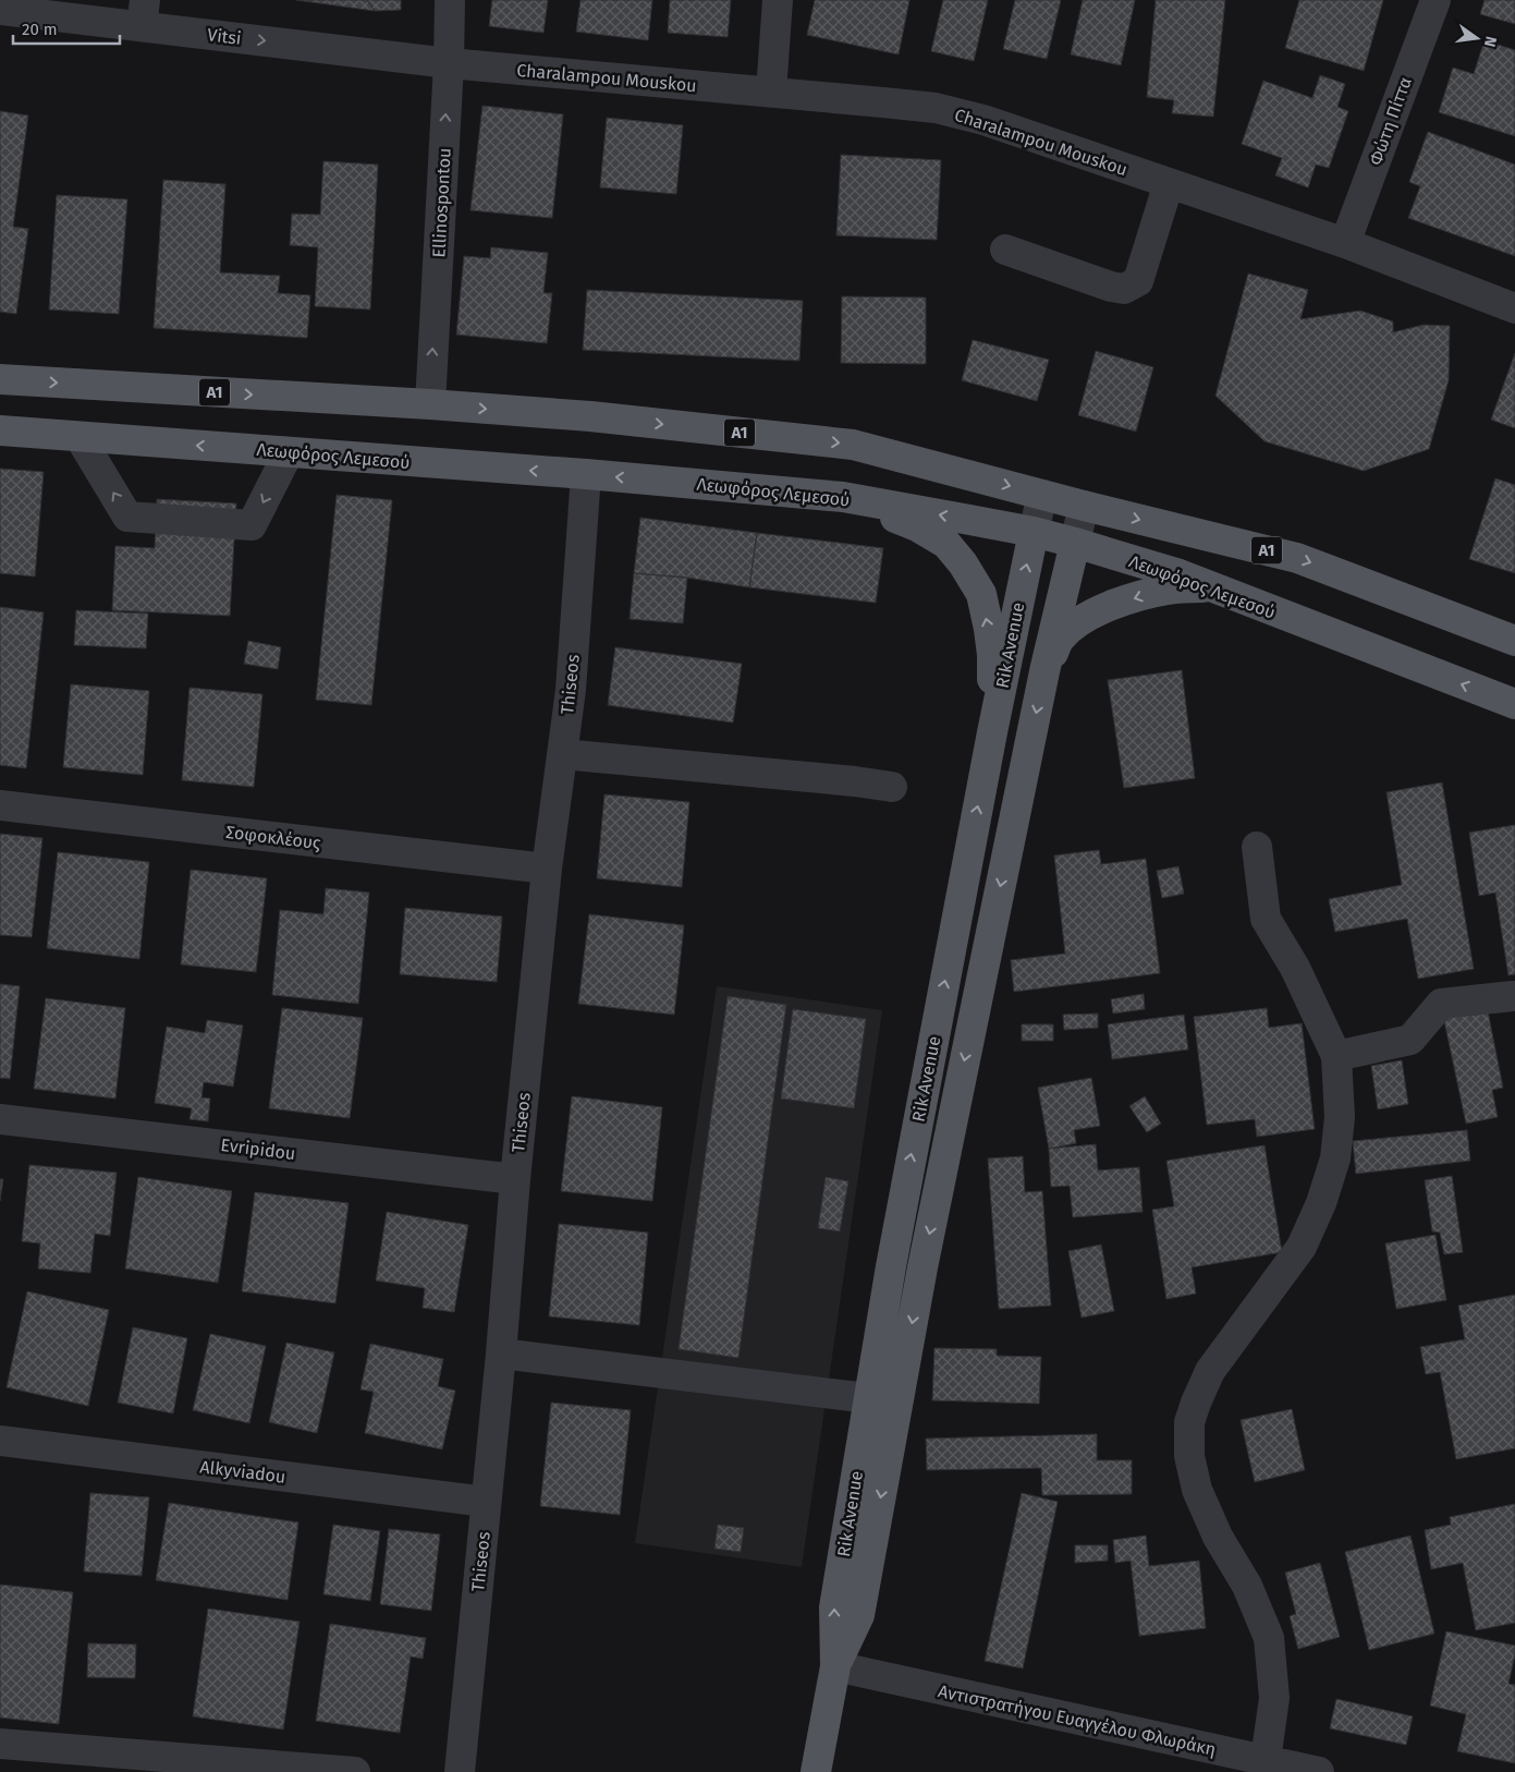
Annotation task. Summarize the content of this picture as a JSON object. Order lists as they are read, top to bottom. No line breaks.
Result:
{"streets":{"main road":["A1","Λεωφόρος Λεμεσού","Rik Avenue"],"street":["Vitsi","Charalampou Mouskou","Φώτη Πίττα","Ellinospontou","Thiseos","Σοφοκλέους","Evripidou","Alkyviadou","Αντιστρατήγου Ευαγγέλου Φλωράκη"]},"crossings":[["Vitsi","Charalampou Mouskou"],["Vitsi","Ellinospontou"],["Charalampou Mouskou","Φώτη Πίττα"],["Charalampou Mouskou","Ellinospontou"],["Ellinospontou","A1"],["A1","Rik Avenue"],["Λεωφόρος Λεμεσού","Rik Avenue"],["Λεωφόρος Λεμεσού","Thiseos"],["Rik Avenue","Αντιστρατήγου Ευαγγέλου Φλωράκη"],["Thiseos","Σοφοκλέους"],["Thiseos","Evripidou"],["Thiseos","Alkyviadou"]],"one_way":["Vitsi","Ellinospontou"],"scale_bar":"20 m","north":"right"}
